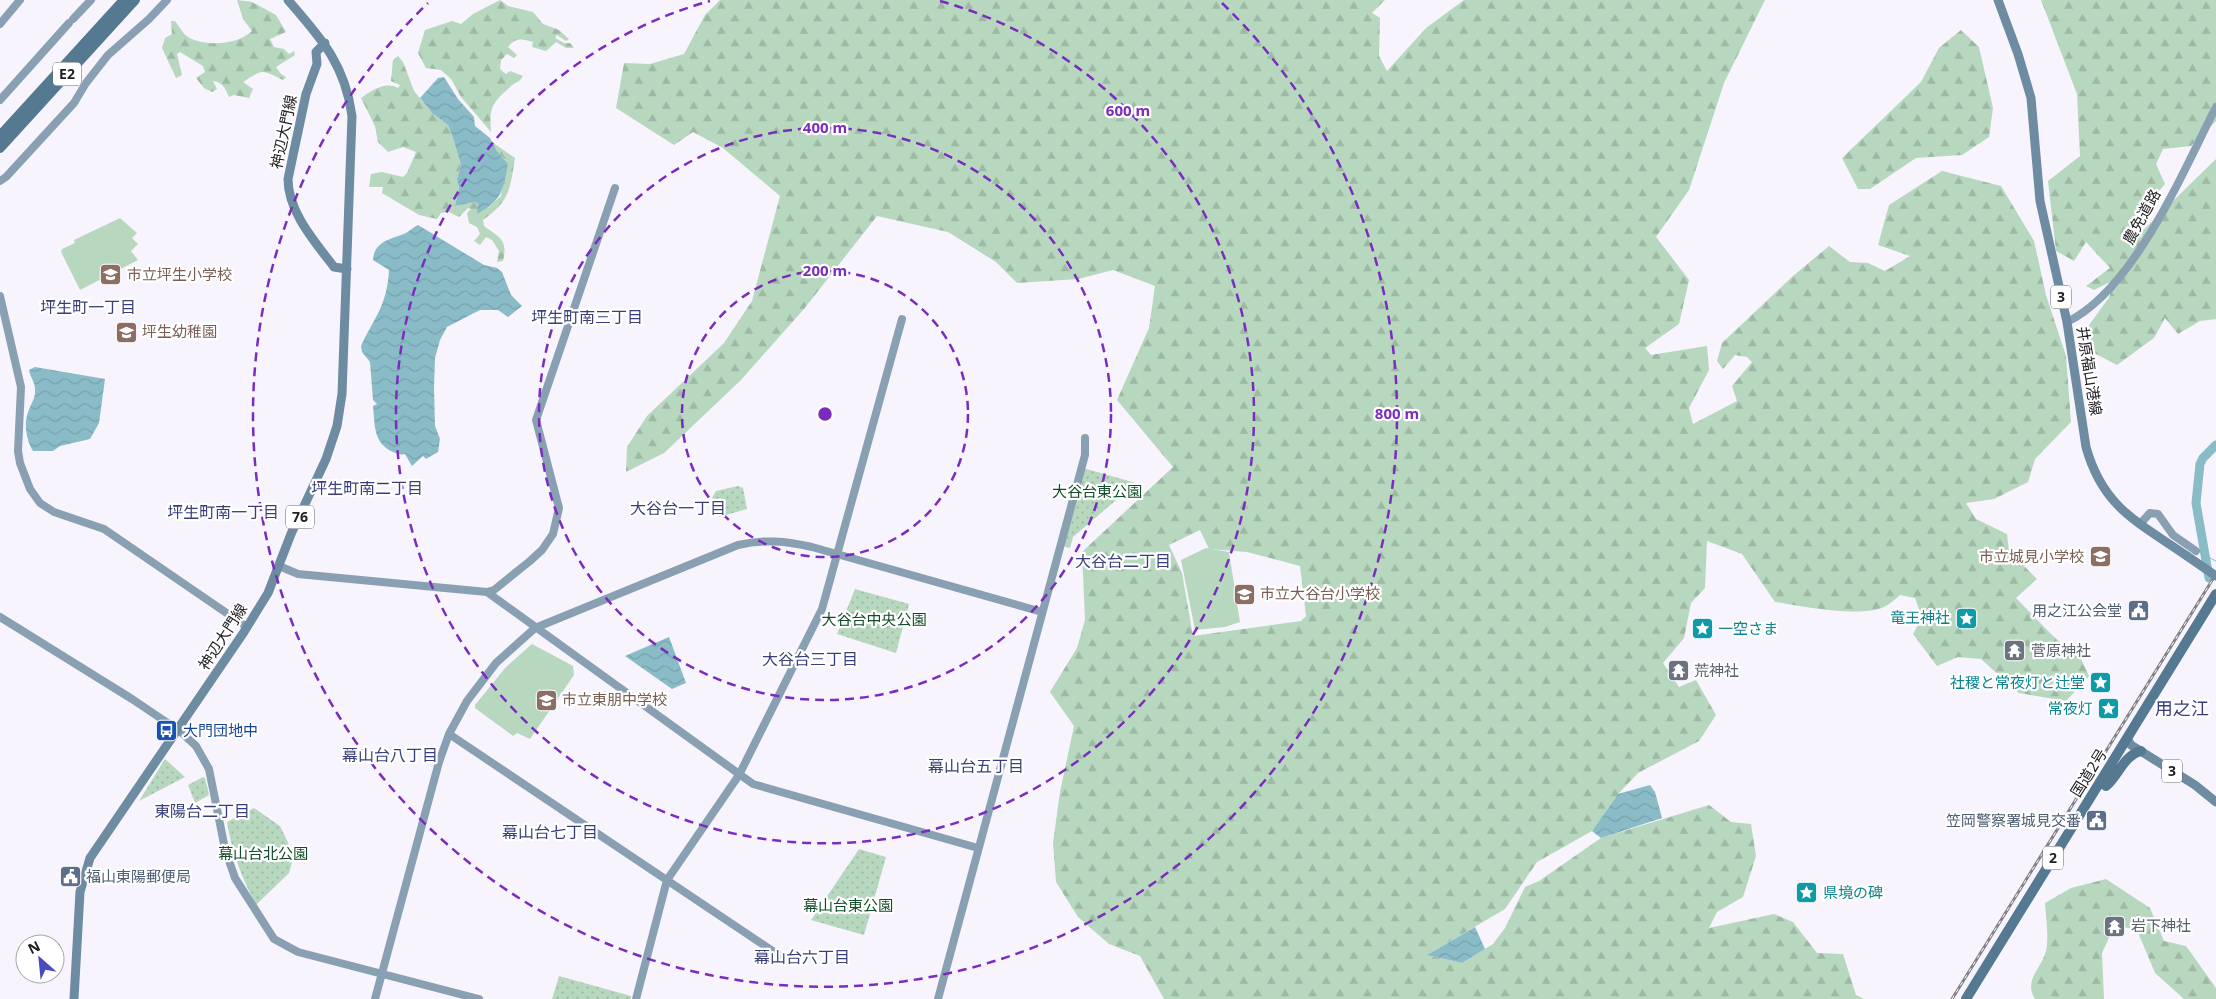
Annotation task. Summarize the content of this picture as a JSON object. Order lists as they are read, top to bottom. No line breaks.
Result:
{"streets":{"highway":["E2","国道2号","2"],"main road":["神辺大門線","3","井原福山港線","76"],"street":["農免道路"]},"crossings":[["農免道路","井原福山港線"],["3","国道2号"]],"districts":["坪生町一丁目","坪生町南三丁目","坪生町南二丁目","大谷台一丁目","坪生町南一丁目","大谷台二丁目","大谷台三丁目","用之江","幕山台八丁目","幕山台五丁目","東陽台二丁目","幕山台七丁目","幕山台六丁目"],"parks":["大谷台東公園","大谷台中央公園","幕山台北公園","幕山台東公園"],"places":{"school or university":["市立坪生小学校","坪生幼稚園","市立城見小学校","市立大谷台小学校","市立東朋中学校"],"public building":["用之江公会堂","笠岡警察署城見交番","福山東陽郵便局"],"place":["竜王神社","一空さま","社稷と常夜灯と辻堂","常夜灯","県境の碑"],"temple":["菅原神社","荒神社","岩下神社"],"bus stop":["大門団地中"]},"north":"top left","rings":["600 m","400 m","200 m","800 m"]}
